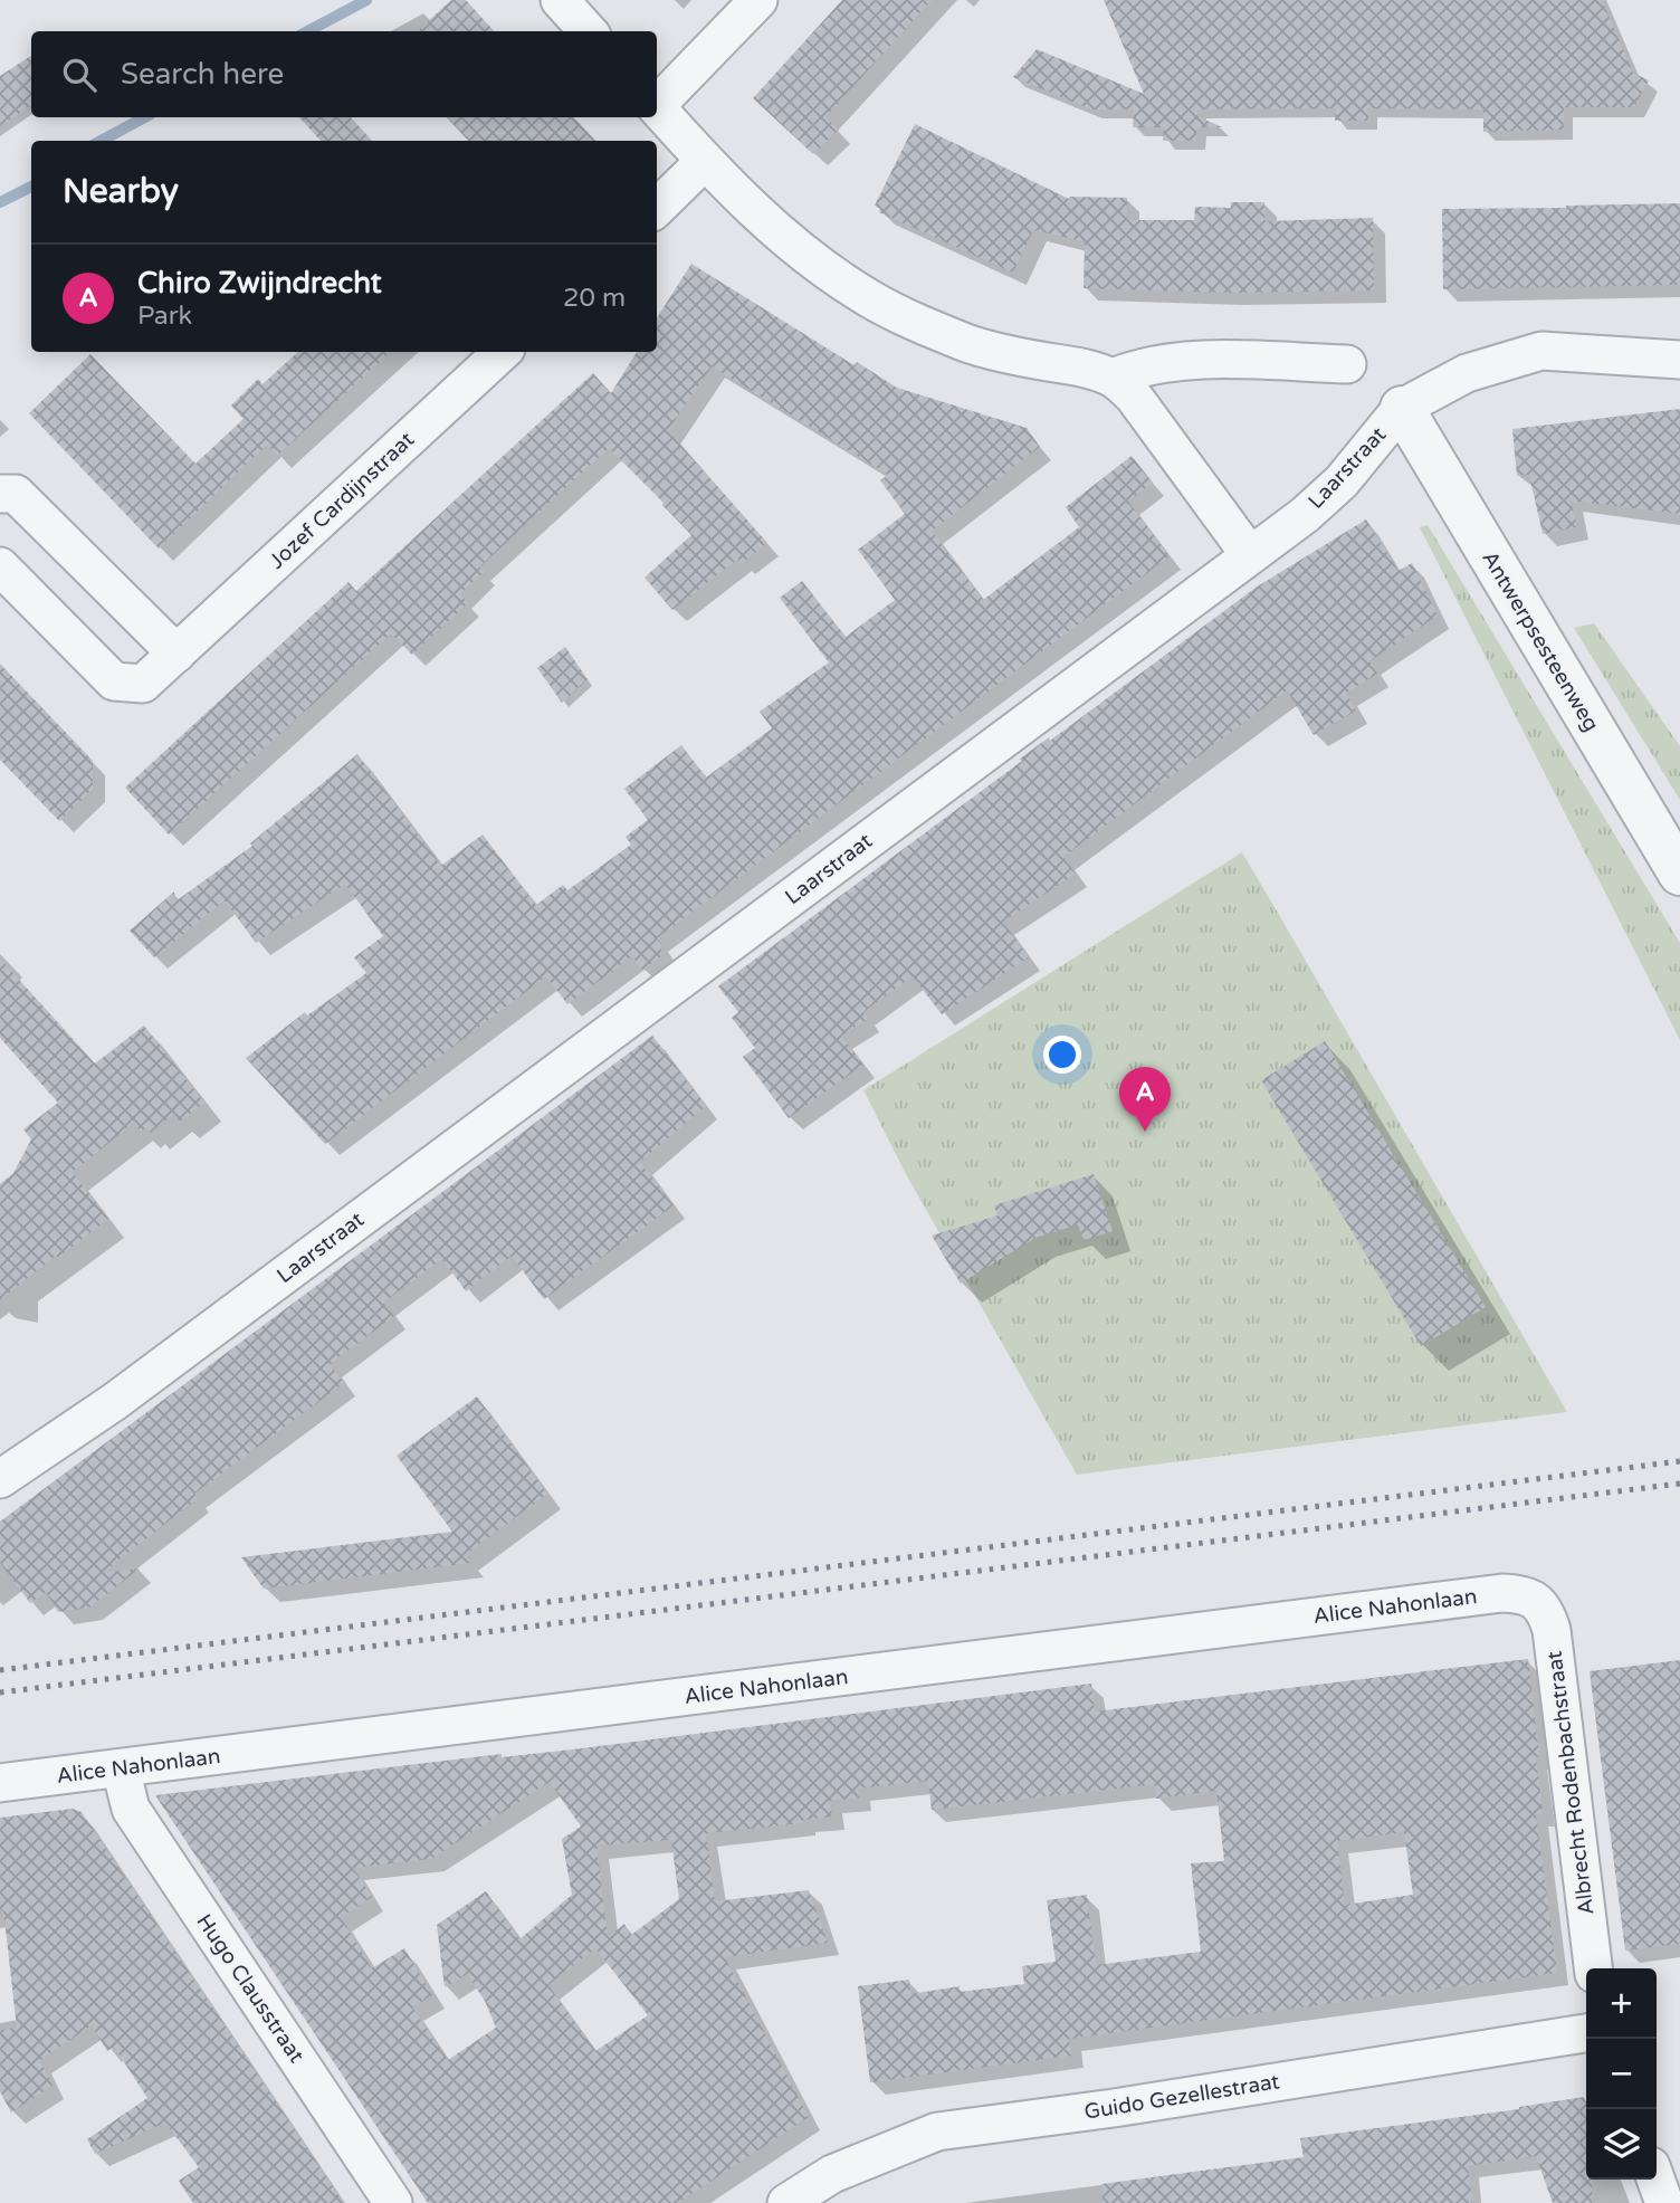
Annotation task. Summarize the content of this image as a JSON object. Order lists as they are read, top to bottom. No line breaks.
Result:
{"streets":{"street":["Laarstraat","Jozef Cardijnstraat","Antwerpsesteenweg","Alice Nahonlaan","Albrecht Rodenbachstraat","Hugo Clausstraat","Guido Gezellestraat"]},"crossings":[["Laarstraat","Antwerpsesteenweg"],["Alice Nahonlaan","Albrecht Rodenbachstraat"],["Alice Nahonlaan","Hugo Clausstraat"]],"page":{"search":"Search here","heading":"Nearby","list":[{"mark":"A","name":"Chiro Zwijndrecht","note":"Park","value":"20 m"}],"pins":"A","map_buttons":["+","−"]}}
